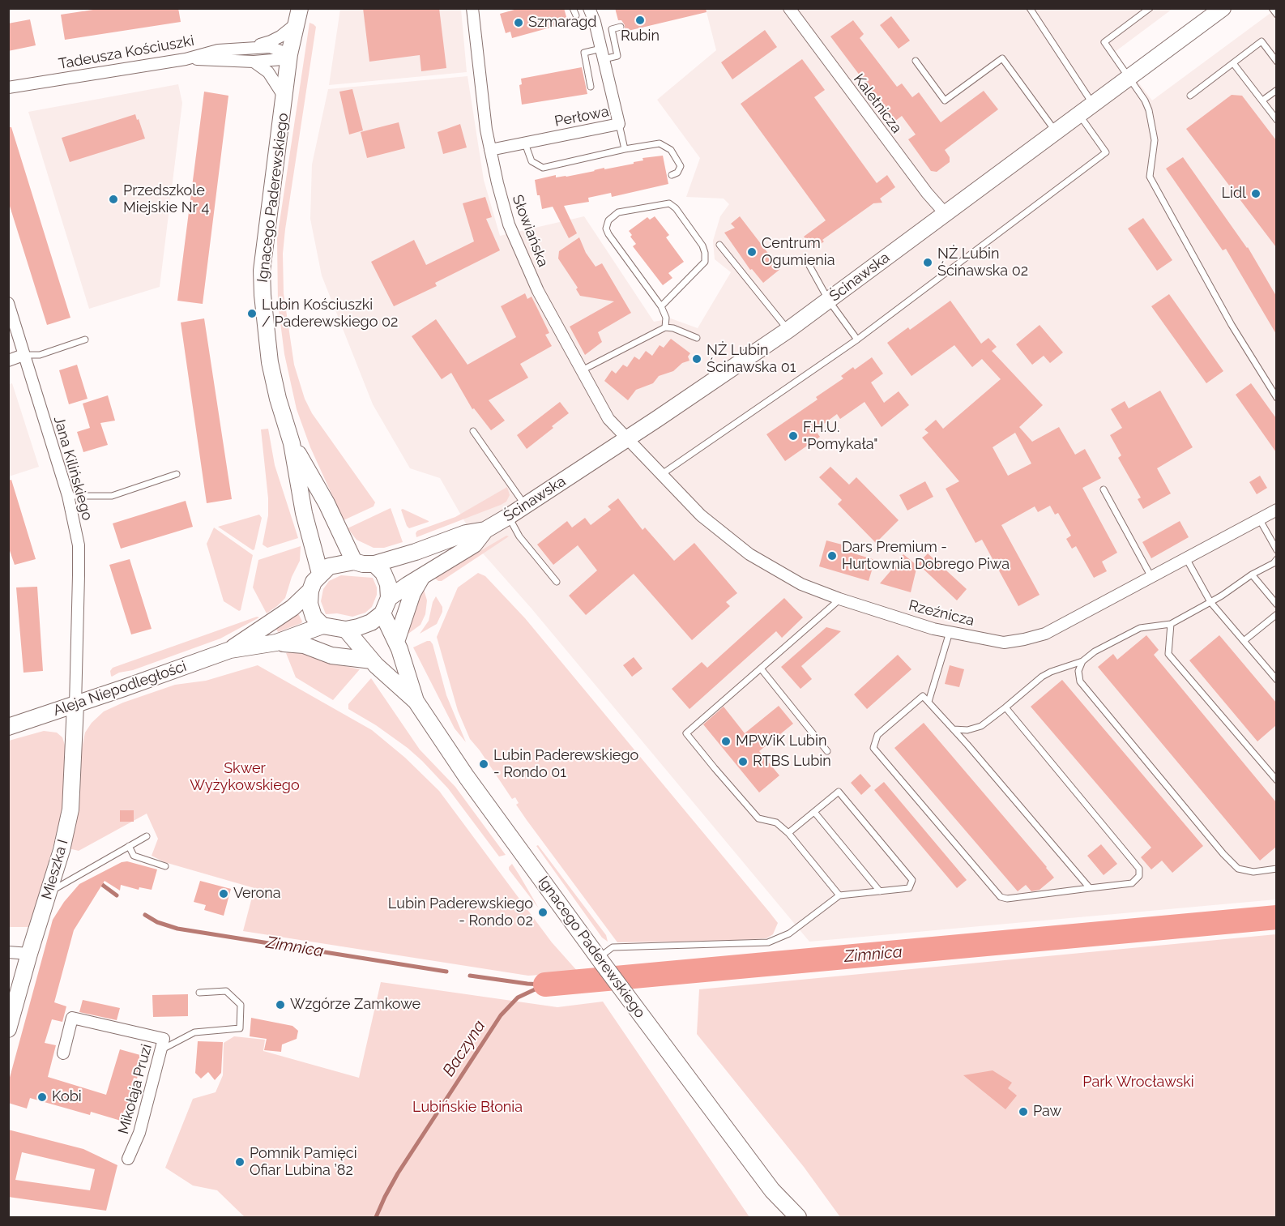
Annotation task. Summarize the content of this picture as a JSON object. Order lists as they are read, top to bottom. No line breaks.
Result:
{"streets":{"main road":["Ignacego Paderewskiego","Ścinawska","Aleja Niepodległości","Mieszka I"],"street":["Tadeusza Kościuszki","Kaletnicza","Perłowa","Słowiańska","Jana Kilińskiego","Rzeźnicza","Mikołaja Pruzi"]},"crossings":[["Tadeusza Kościuszki","Ignacego Paderewskiego"],["Kaletnicza","Ścinawska"],["Perłowa","Słowiańska"],["Ignacego Paderewskiego","Ścinawska"],["Ignacego Paderewskiego","Aleja Niepodległości"],["Słowiańska","Ścinawska"],["Słowiańska","Rzeźnicza"],["Ścinawska","Rzeźnicza"],["Ścinawska","Aleja Niepodległości"],["Jana Kilińskiego","Aleja Niepodległości"],["Jana Kilińskiego","Mieszka I"],["Aleja Niepodległości","Mieszka I"]],"water":["Zimnica","Baczyna"],"parks":["Skwer Wyżykowskiego","Park Wrocławski","Lubińskie Błonia"],"places":["Rubin","Szmaragd","Lidl","Przedszkole Miejskie Nr 4","Centrum Ogumienia","NŻ Lubin Ścinawska 02","Lubin Kościuszki / Paderewskiego 02","NŻ Lubin Ścinawska 01","F.H.U. \"Pomykała\"","Dars Premium - Hurtownia Dobrego Piwa","MPWiK Lubin","RTBS Lubin","Lubin Paderewskiego - Rondo 01","Verona","Lubin Paderewskiego - Rondo 02","Wzgórze Zamkowe","Kobi","Paw","Pomnik Pamięci Ofiar Lubina ’82"]}
